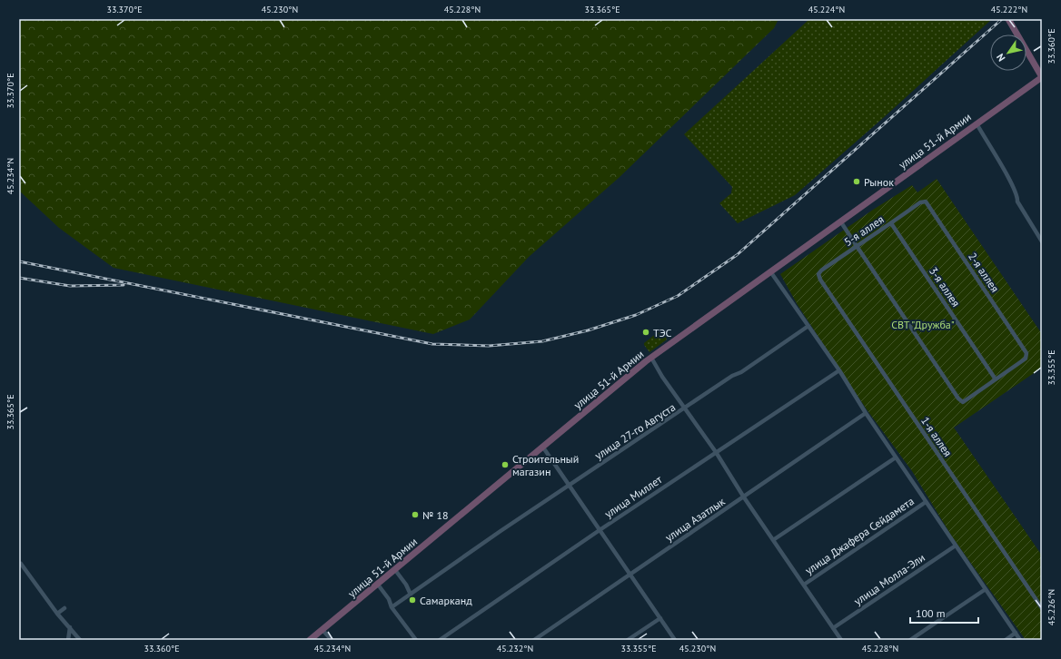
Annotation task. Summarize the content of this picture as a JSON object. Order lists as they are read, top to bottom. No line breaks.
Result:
{"streets":{"main road":["улица 51-й Армии"],"street":["5-я аллея","2-я аллея","3-я аллея","улица 27-го Августа","1-я аллея","улица Миллет","улица Азатлык","улица Джафера Сейдамета","улица Молла-Эли"]},"crossings":[["5-я аллея","2-я аллея"],["5-я аллея","3-я аллея"],["5-я аллея","1-я аллея"],["2-я аллея","3-я аллея"]],"parks":["СВТ \"Дружба\""],"places":["Рынок","ТЭС","Строительный магазин","№ 18","Самарканд"],"scale_bar":"100 m","north":"bottom left","coordinates":["33.370°E","45.230°N","45.228°N","33.365°E","45.224°N","45.222°N","33.360°E","45.234°N","33.355°E","45.226°N","45.232°N"]}
